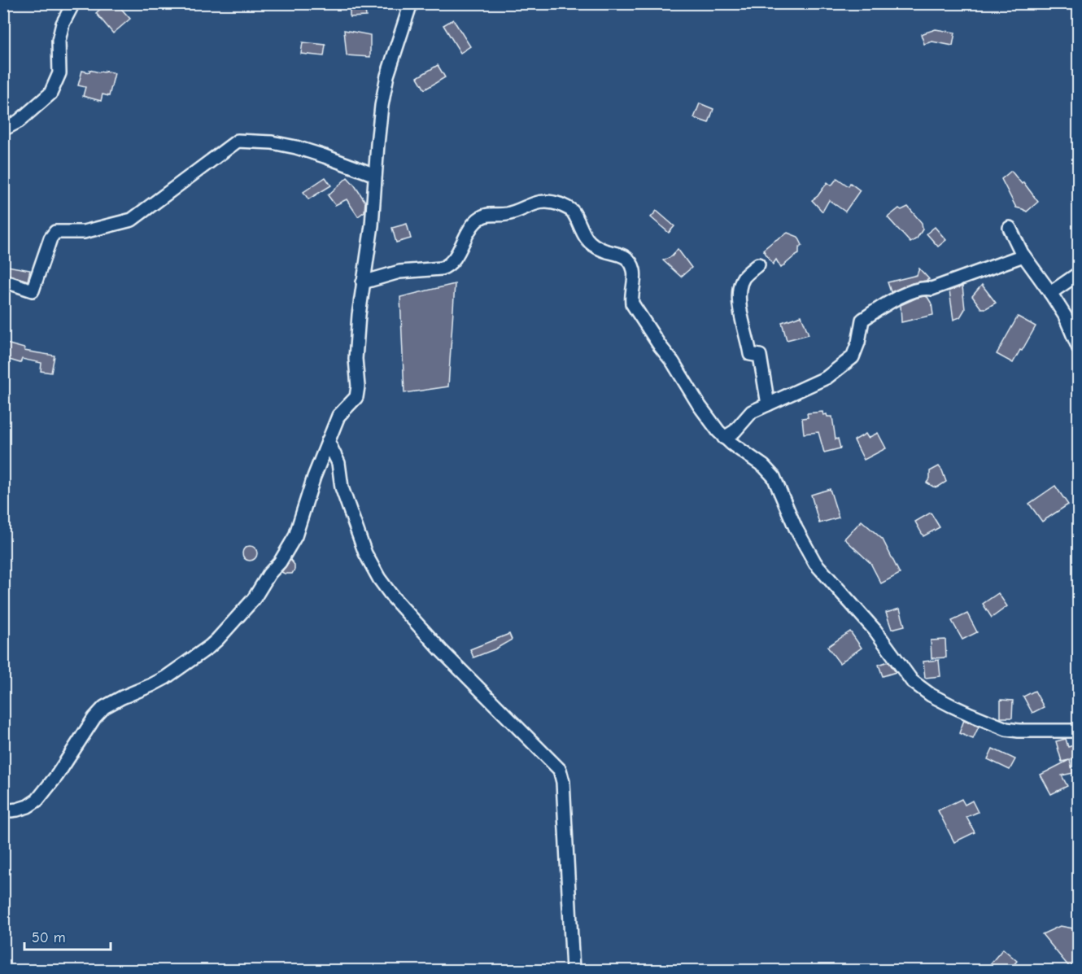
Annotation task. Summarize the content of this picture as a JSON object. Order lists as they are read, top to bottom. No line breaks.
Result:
{"scale_bar":"50 m"}
